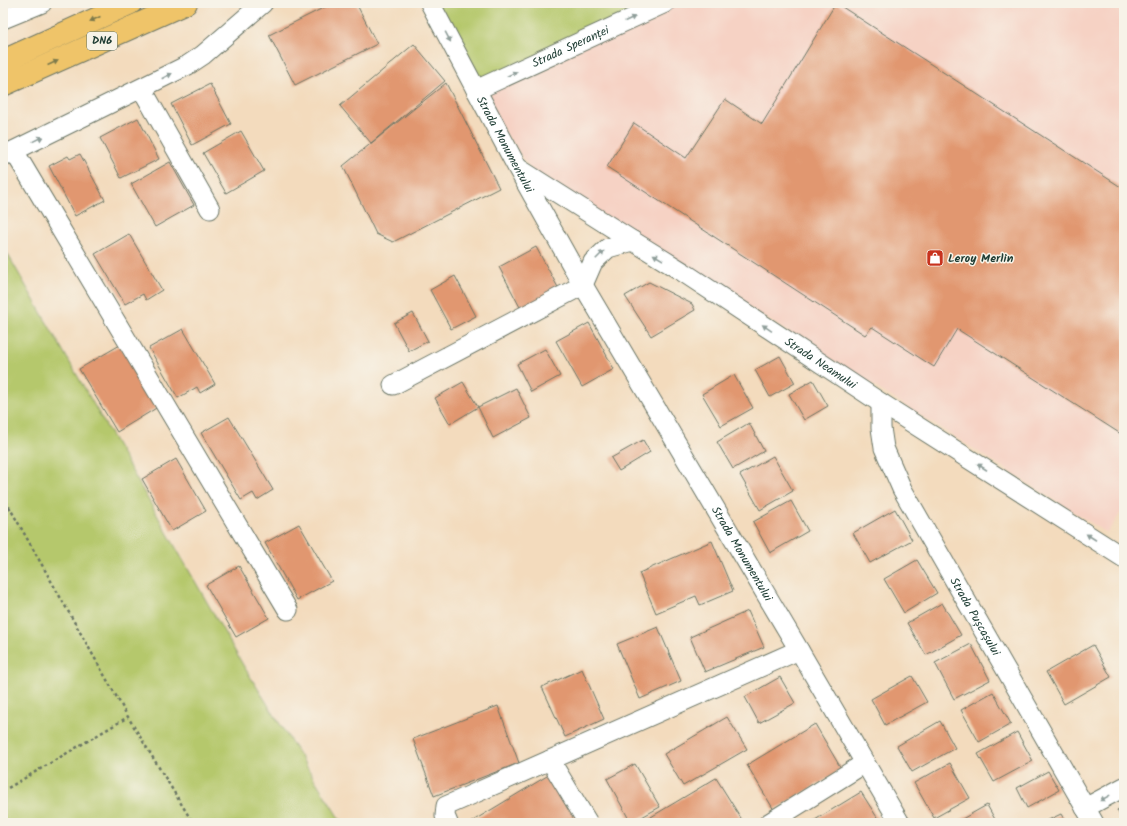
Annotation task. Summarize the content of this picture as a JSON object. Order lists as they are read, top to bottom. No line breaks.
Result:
{"streets":{"main road":["DN6"],"street":["Strada Speranței","Strada Monumentului","Strada Neamului","Strada Pușcașului"]},"crossings":[["Strada Speranței","Strada Monumentului"],["Strada Monumentului","Strada Neamului"],["Strada Neamului","Strada Pușcașului"]],"one_way":["Strada Speranței","Strada Neamului"],"places":{"shop":["Leroy Merlin"]}}
